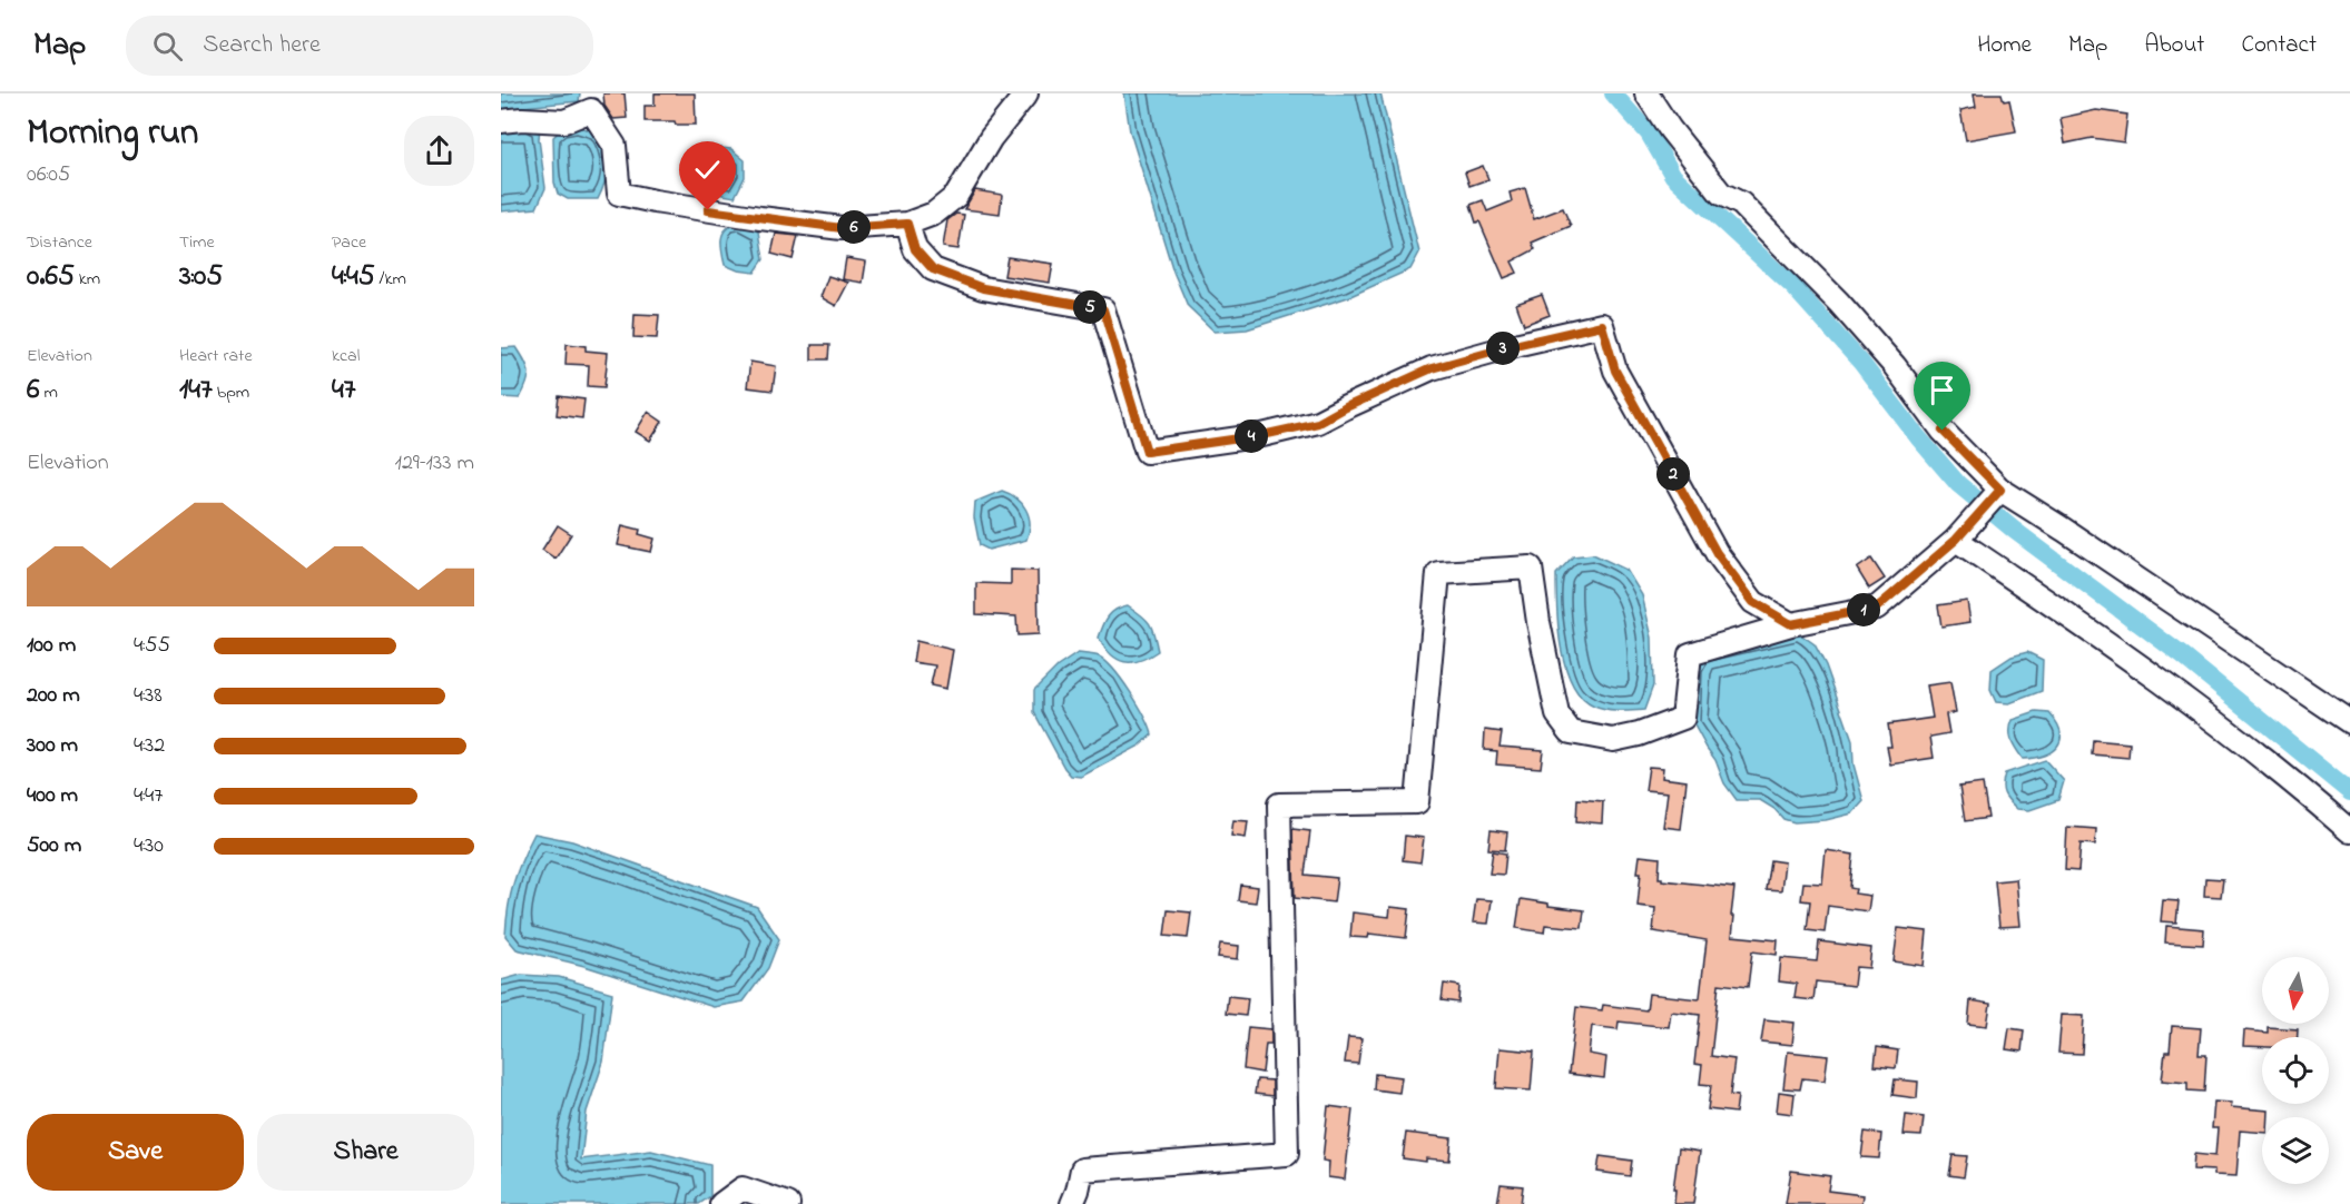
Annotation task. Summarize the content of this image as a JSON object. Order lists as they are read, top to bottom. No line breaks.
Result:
{"north":"bottom","page":{"header":"Map","search":"Search here","nav":["Home","Map","About","Contact"],"heading":["Morning run","06:05"],"stats":[["Distance","0.65 km"],["Time","3:05"],["Pace","4:45 /km"],["Elevation","6 m"],["Heart rate","147 bpm"],["kcal","47"]],"pins":["6","5","3","4","2","1"],"chart":["Elevation","129–133 m"],"list":[{"name":"100 m","note":"4:55"},{"name":"200 m","note":"4:38"},{"name":"300 m","note":"4:32"},{"name":"400 m","note":"4:47"},{"name":"500 m","note":"4:30"}],"buttons":["Save","Share"]}}
